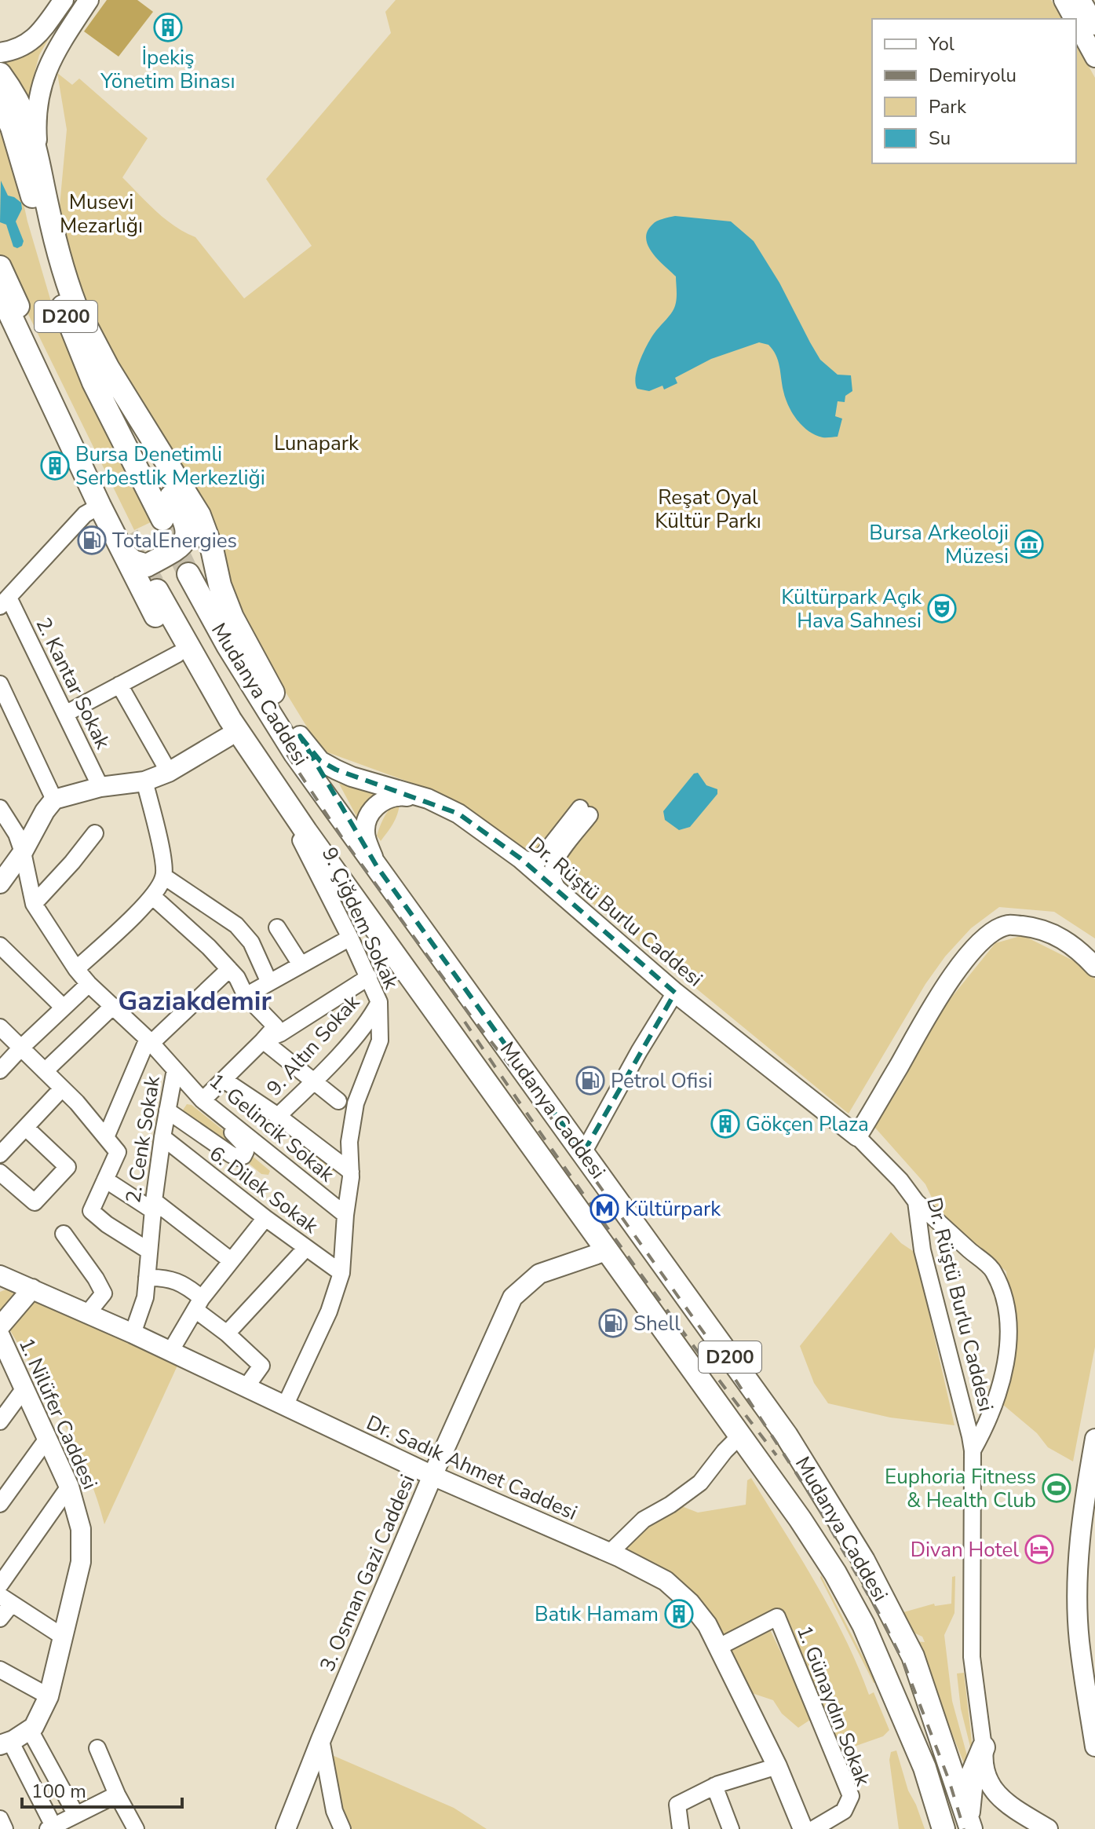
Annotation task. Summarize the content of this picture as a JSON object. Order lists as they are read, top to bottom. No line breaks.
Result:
{"streets":{"highway":["D200","Mudanya Caddesi"],"main road":["Dr. Rüştü Burlu Caddesi","1. Nilüfer Caddesi","Dr. Sadık Ahmet Caddesi","3. Osman Gazi Caddesi"],"street":["2. Kantar Sokak","9. Çiğdem Sokak","9. Altın Sokak","1. Gelincik Sokak","2. Cenk Sokak","6. Dilek Sokak","1. Günaydın Sokak"]},"crossings":[["Mudanya Caddesi","3. Osman Gazi Caddesi"],["9. Çiğdem Sokak","9. Altın Sokak"],["9. Çiğdem Sokak","1. Gelincik Sokak"],["9. Çiğdem Sokak","6. Dilek Sokak"],["9. Çiğdem Sokak","Dr. Sadık Ahmet Caddesi"],["1. Gelincik Sokak","2. Cenk Sokak"],["2. Cenk Sokak","6. Dilek Sokak"],["2. Cenk Sokak","Dr. Sadık Ahmet Caddesi"],["Dr. Sadık Ahmet Caddesi","3. Osman Gazi Caddesi"],["Dr. Sadık Ahmet Caddesi","1. Günaydın Sokak"]],"districts":["Gaziakdemir"],"parks":["Musevi Mezarlığı","Lunapark","Reşat Oyal Kültür Parkı"],"places":{"building":["İpekiş Yönetim Binası","Bursa Denetimli Serbestlik Merkezliği","Gökçen Plaza","Batık Hamam"],"fuel station":["TotalEnergies","Petrol Ofisi","Shell"],"museum":["Bursa Arkeoloji Müzesi"],"theatre":["Kültürpark Açık Hava Sahnesi"],"metro station":["Kültürpark"],"sports":["Euphoria Fitness & Health Club"],"hotel":["Divan Hotel"]},"legend":["Yol","Demiryolu","Park","Su"],"scale_bar":"100 m"}
